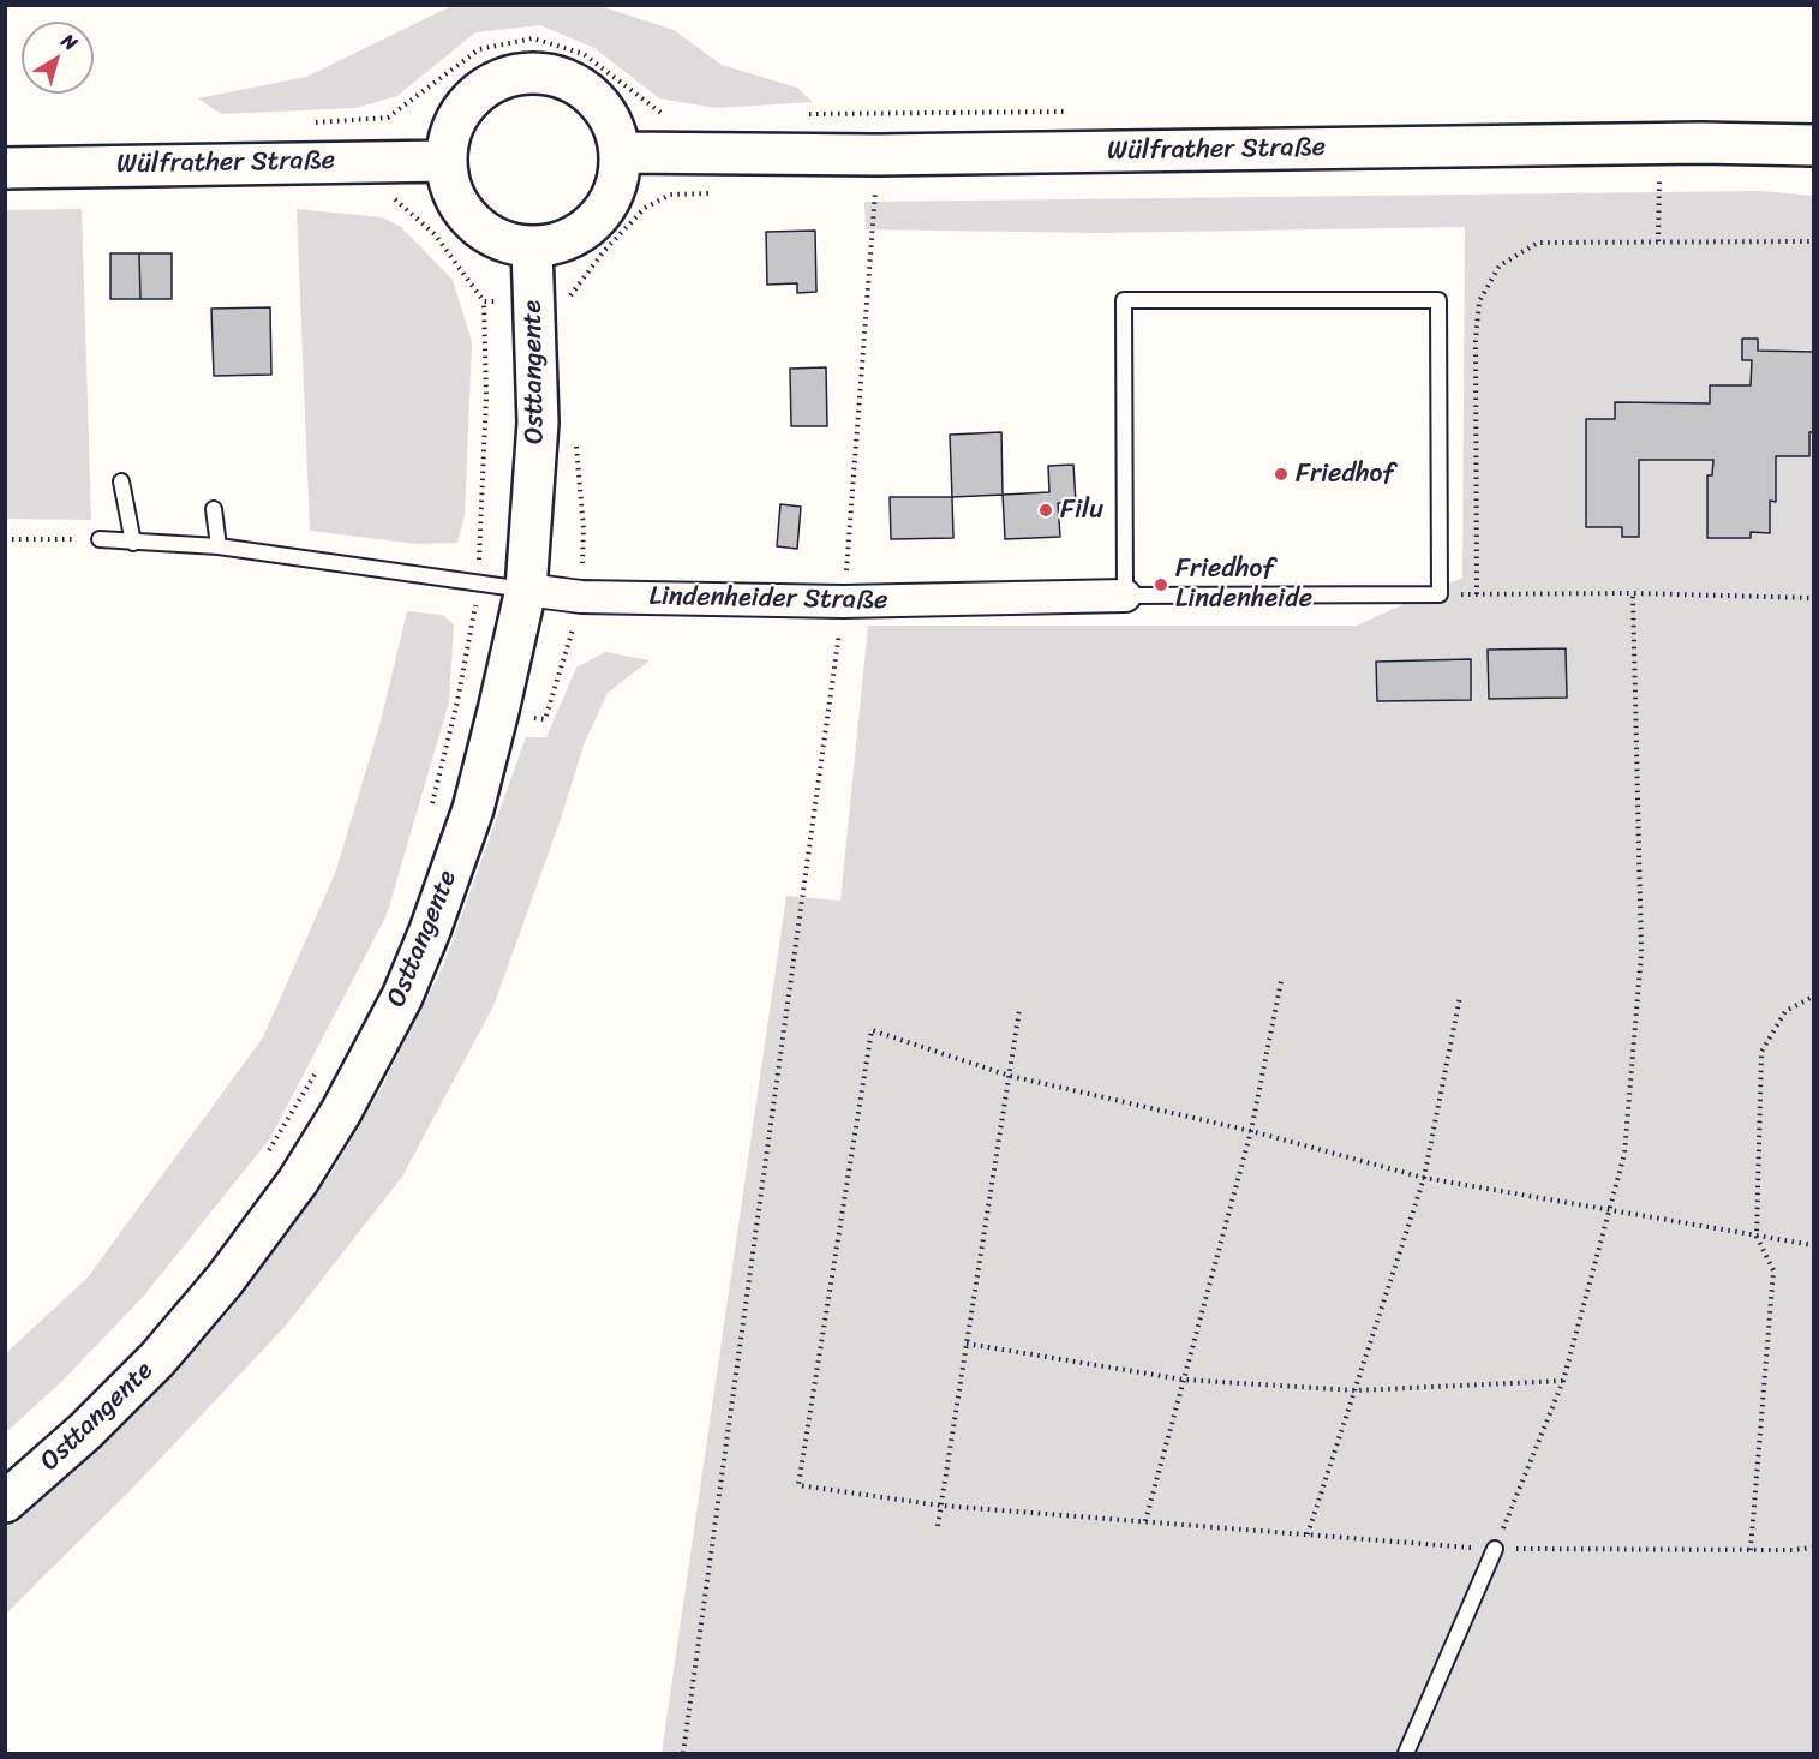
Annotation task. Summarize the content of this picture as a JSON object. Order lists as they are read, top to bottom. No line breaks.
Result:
{"streets":{"main road":["Wülfrather Straße","Osttangente"],"street":["Lindenheider Straße"]},"crossings":[["Wülfrather Straße","Osttangente"],["Osttangente","Lindenheider Straße"]],"places":["Friedhof","Filu","Friedhof Lindenheide"],"north":"top right"}
